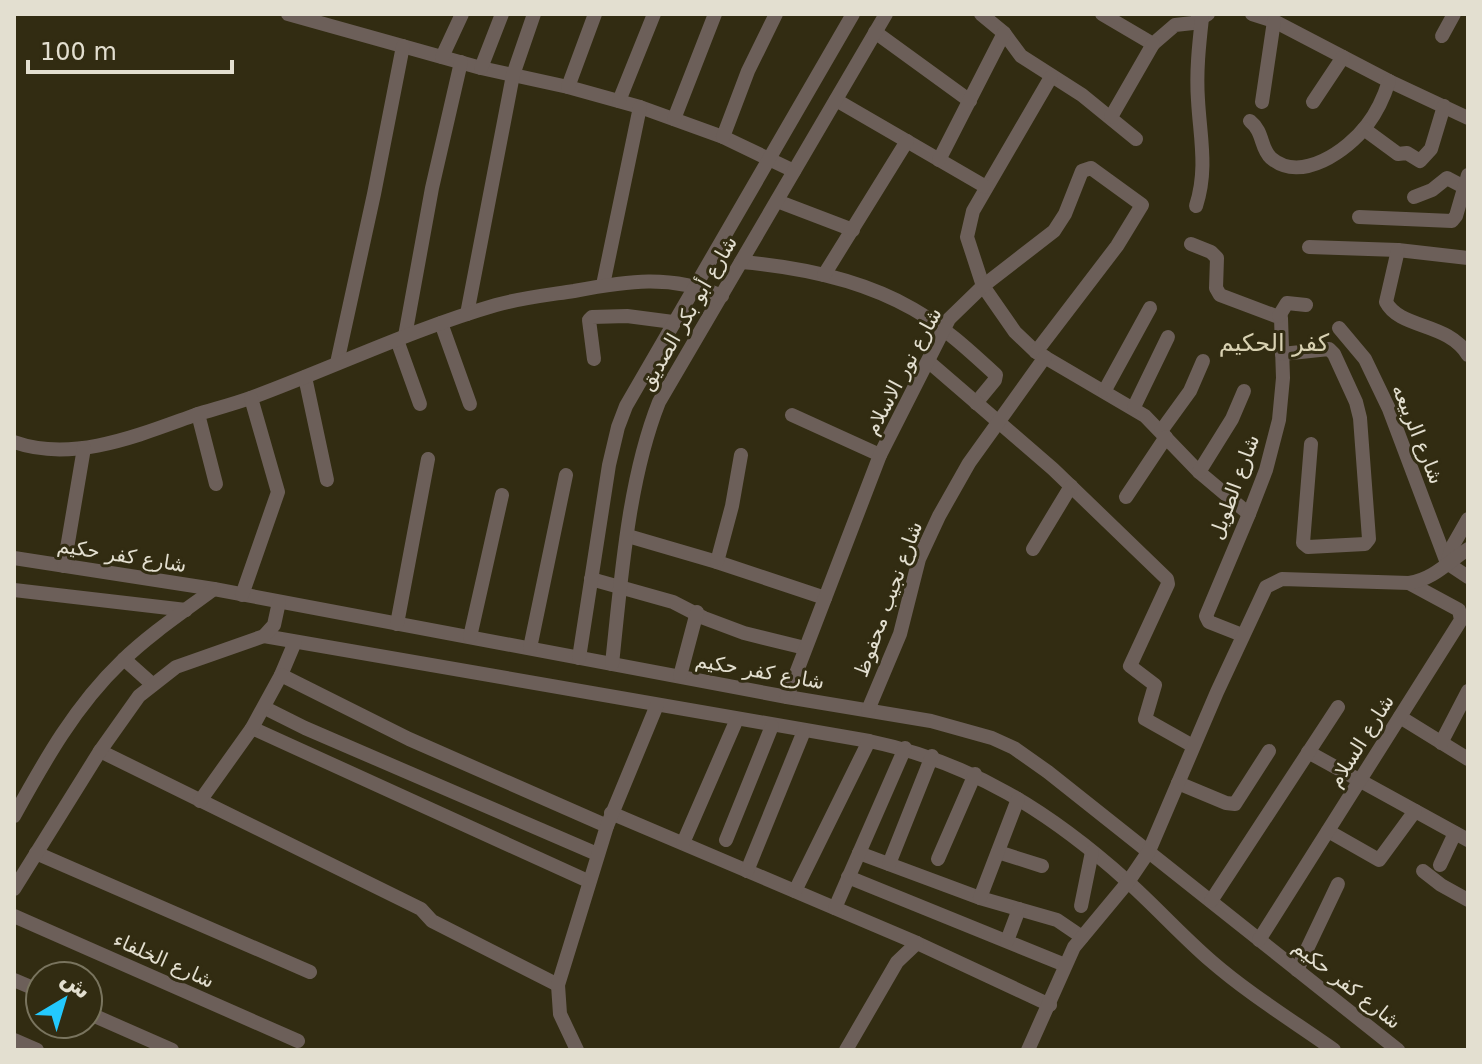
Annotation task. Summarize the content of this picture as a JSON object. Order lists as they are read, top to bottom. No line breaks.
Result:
{"streets":{"street":["شارع أبو بكر الصديق","شارع نور الاسلام","شارع الربيعه","شارع الطويل","شارع كفر حكيم","شارع نجيب محفوظ","شارع السلام","شارع الخلفاء"]},"crossings":[["شارع أبو بكر الصديق","شارع كفر حكيم"],["شارع نور الاسلام","شارع كفر حكيم"],["شارع نور الاسلام","شارع نجيب محفوظ"],["شارع كفر حكيم","شارع نجيب محفوظ"],["شارع كفر حكيم","شارع السلام"]],"districts":["كفر الحكيم"],"scale_bar":"100 m","north":"top right"}
